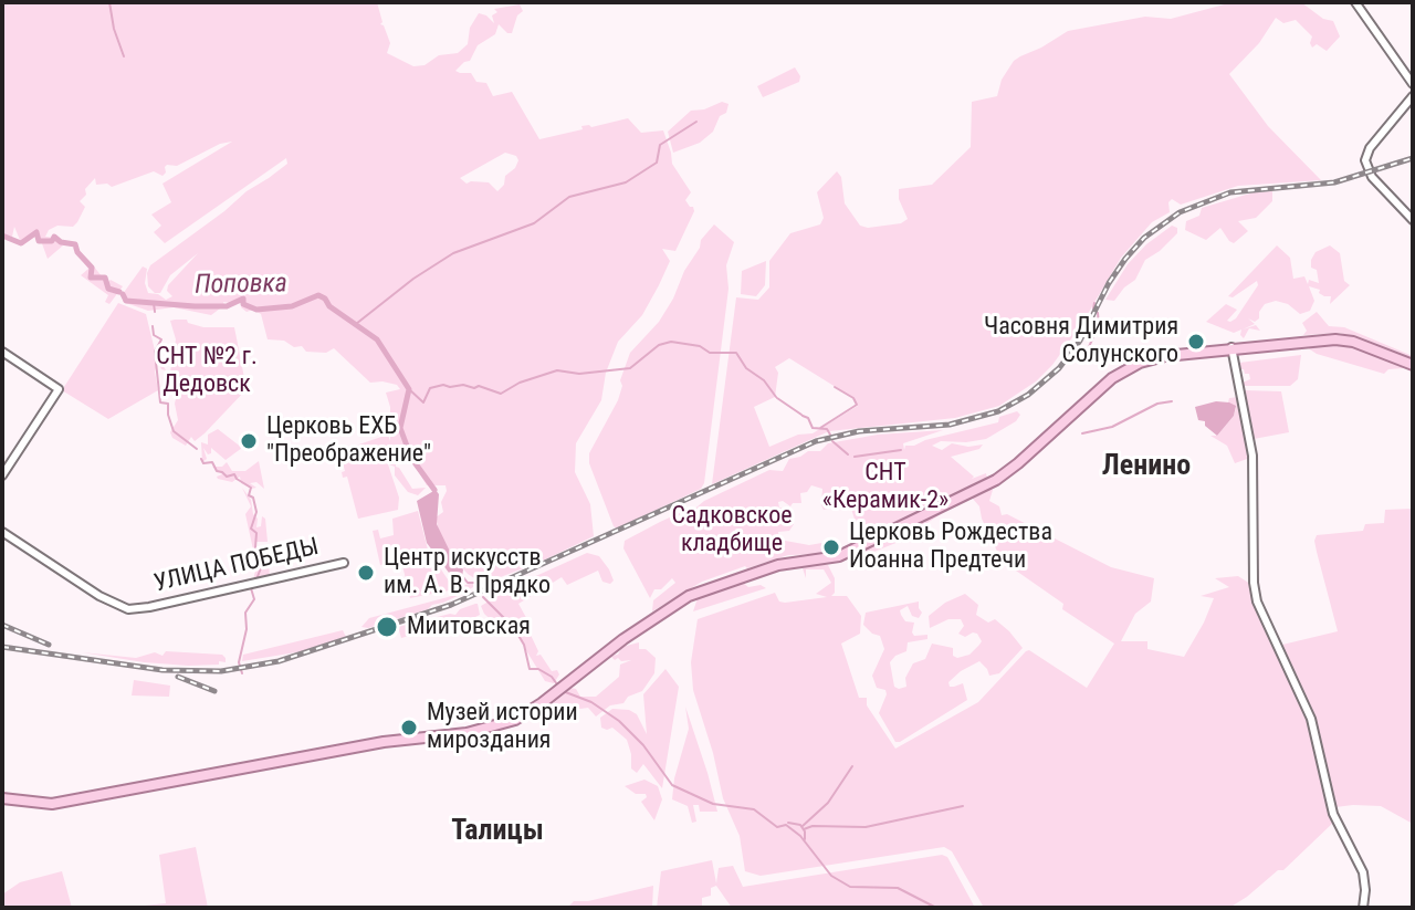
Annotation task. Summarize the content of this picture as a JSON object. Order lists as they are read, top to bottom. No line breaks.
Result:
{"streets":{"street":["УЛИЦА ПОБЕДЫ"]},"districts":["Ленино","Талицы"],"water":["Поповка"],"parks":["СНТ №2 г. Дедовск","СНТ «Керамик-2»","Садковское кладбище"],"places":["Часовня Димитрия Солунского","Церковь ЕХБ \"Преображение\"","Церковь Рождества Иоанна Предтечи","Центр искусств им. А. В. Прядко","Миитовская","Музей истории мироздания"]}
